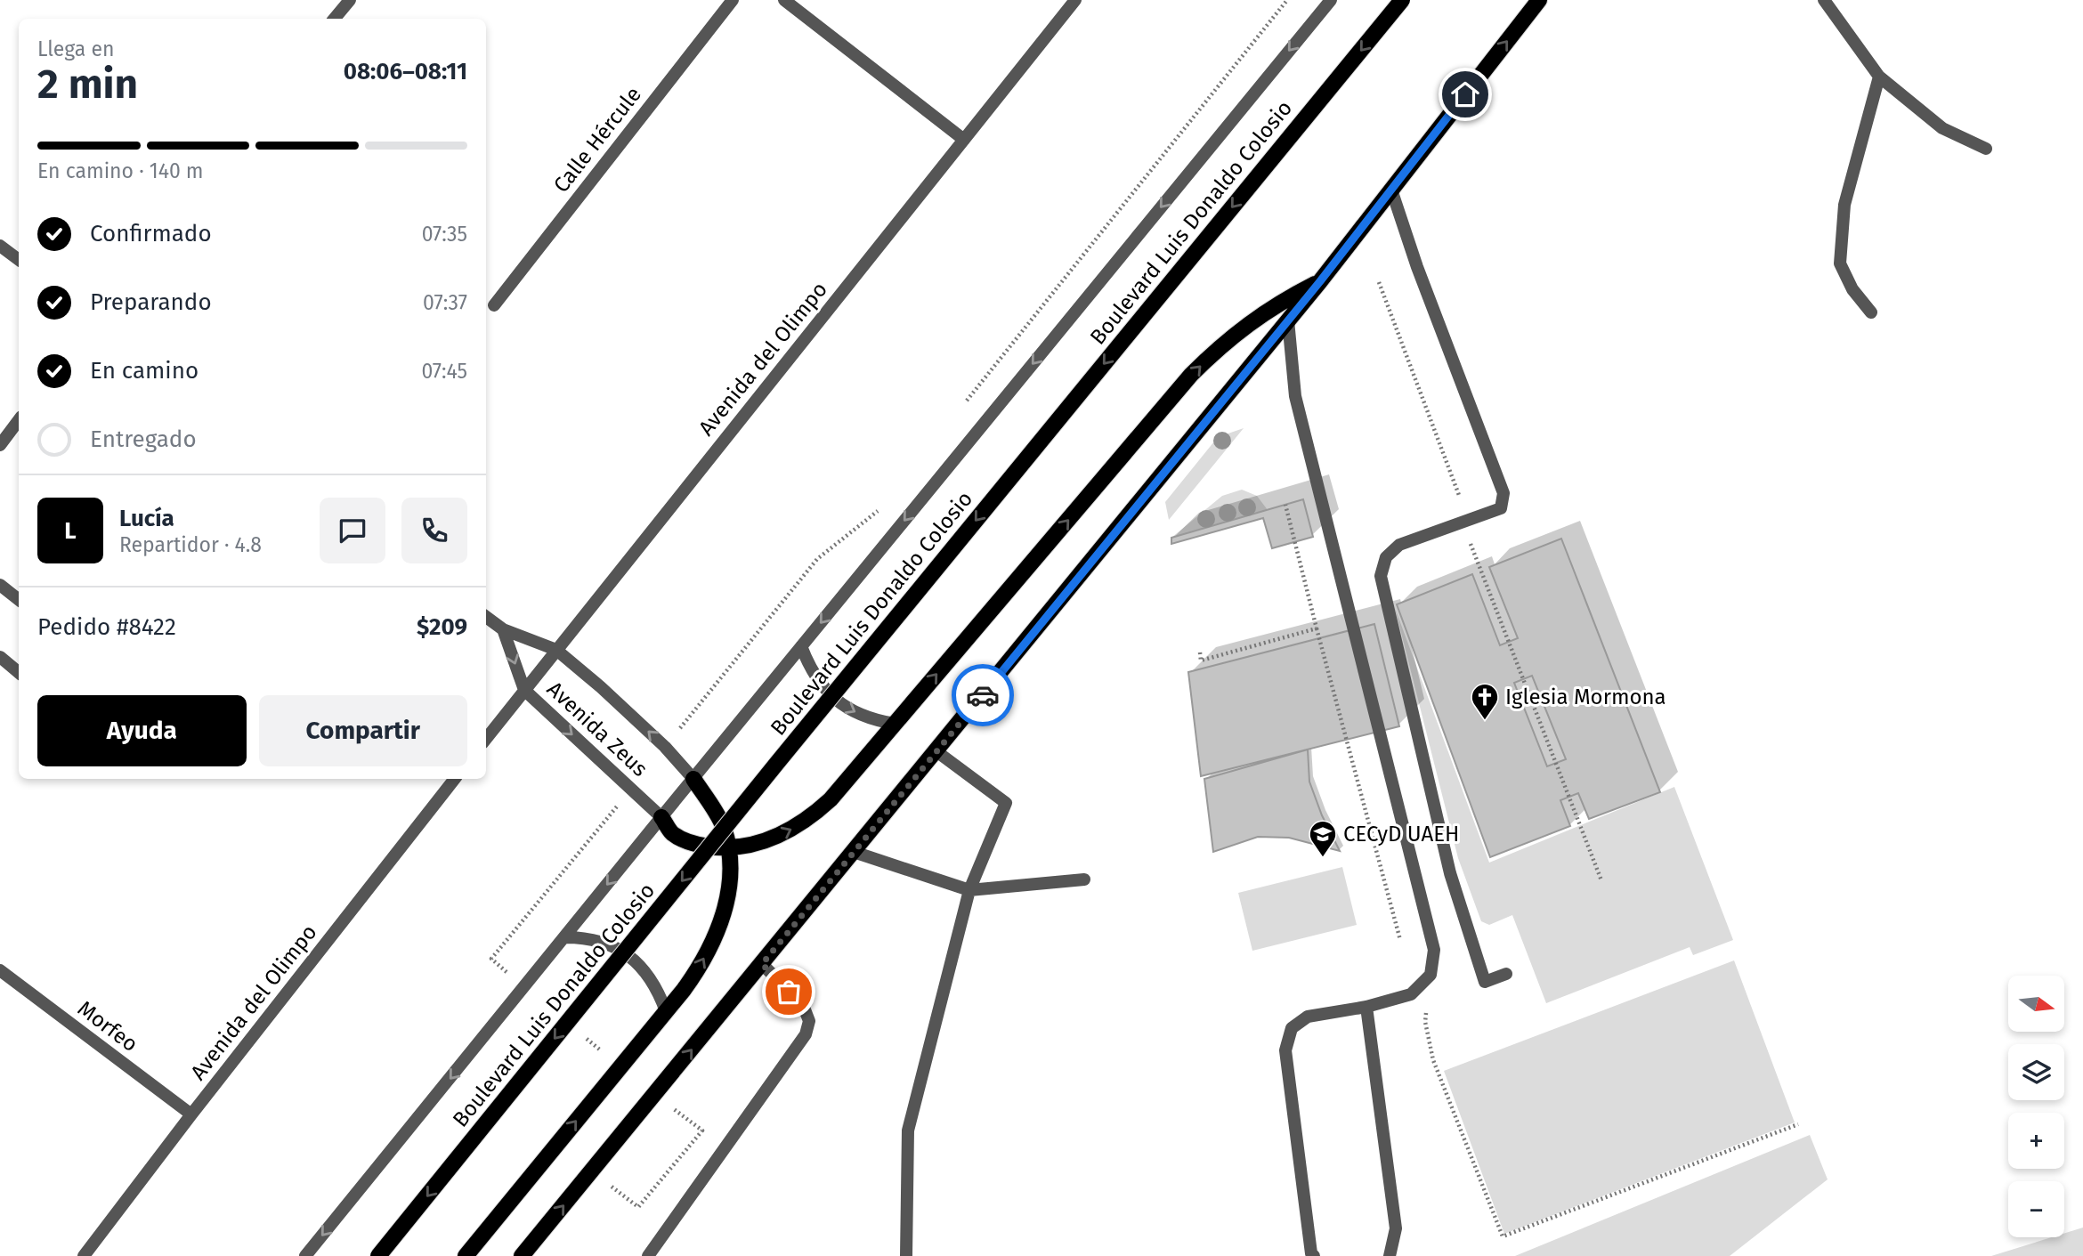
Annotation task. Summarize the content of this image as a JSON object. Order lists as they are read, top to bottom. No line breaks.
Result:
{"streets":{"main road":["Boulevard Luis Donaldo Colosio"],"street":["Calle Hércule","Avenida del Olimpo","Avenida Zeus","Morfeo"]},"crossings":[["Avenida del Olimpo","Avenida Zeus"],["Avenida del Olimpo","Morfeo"]],"places":{"church":["Iglesia Mormona"],"school or university":["CECyD UAEH"]},"north":"right","page":{"heading":["2 min","Llega en","08:06–08:11"],"panel":["Lucía","Repartidor · 4.8","Pedido #8422","$209"],"bar":"En camino · 140 m","list":[["Confirmado","07:35"],["Preparando","07:37"],["En camino","07:45"],"Entregado"],"round":"L","buttons":["Ayuda","Compartir"],"map_buttons":["+","−"]}}
